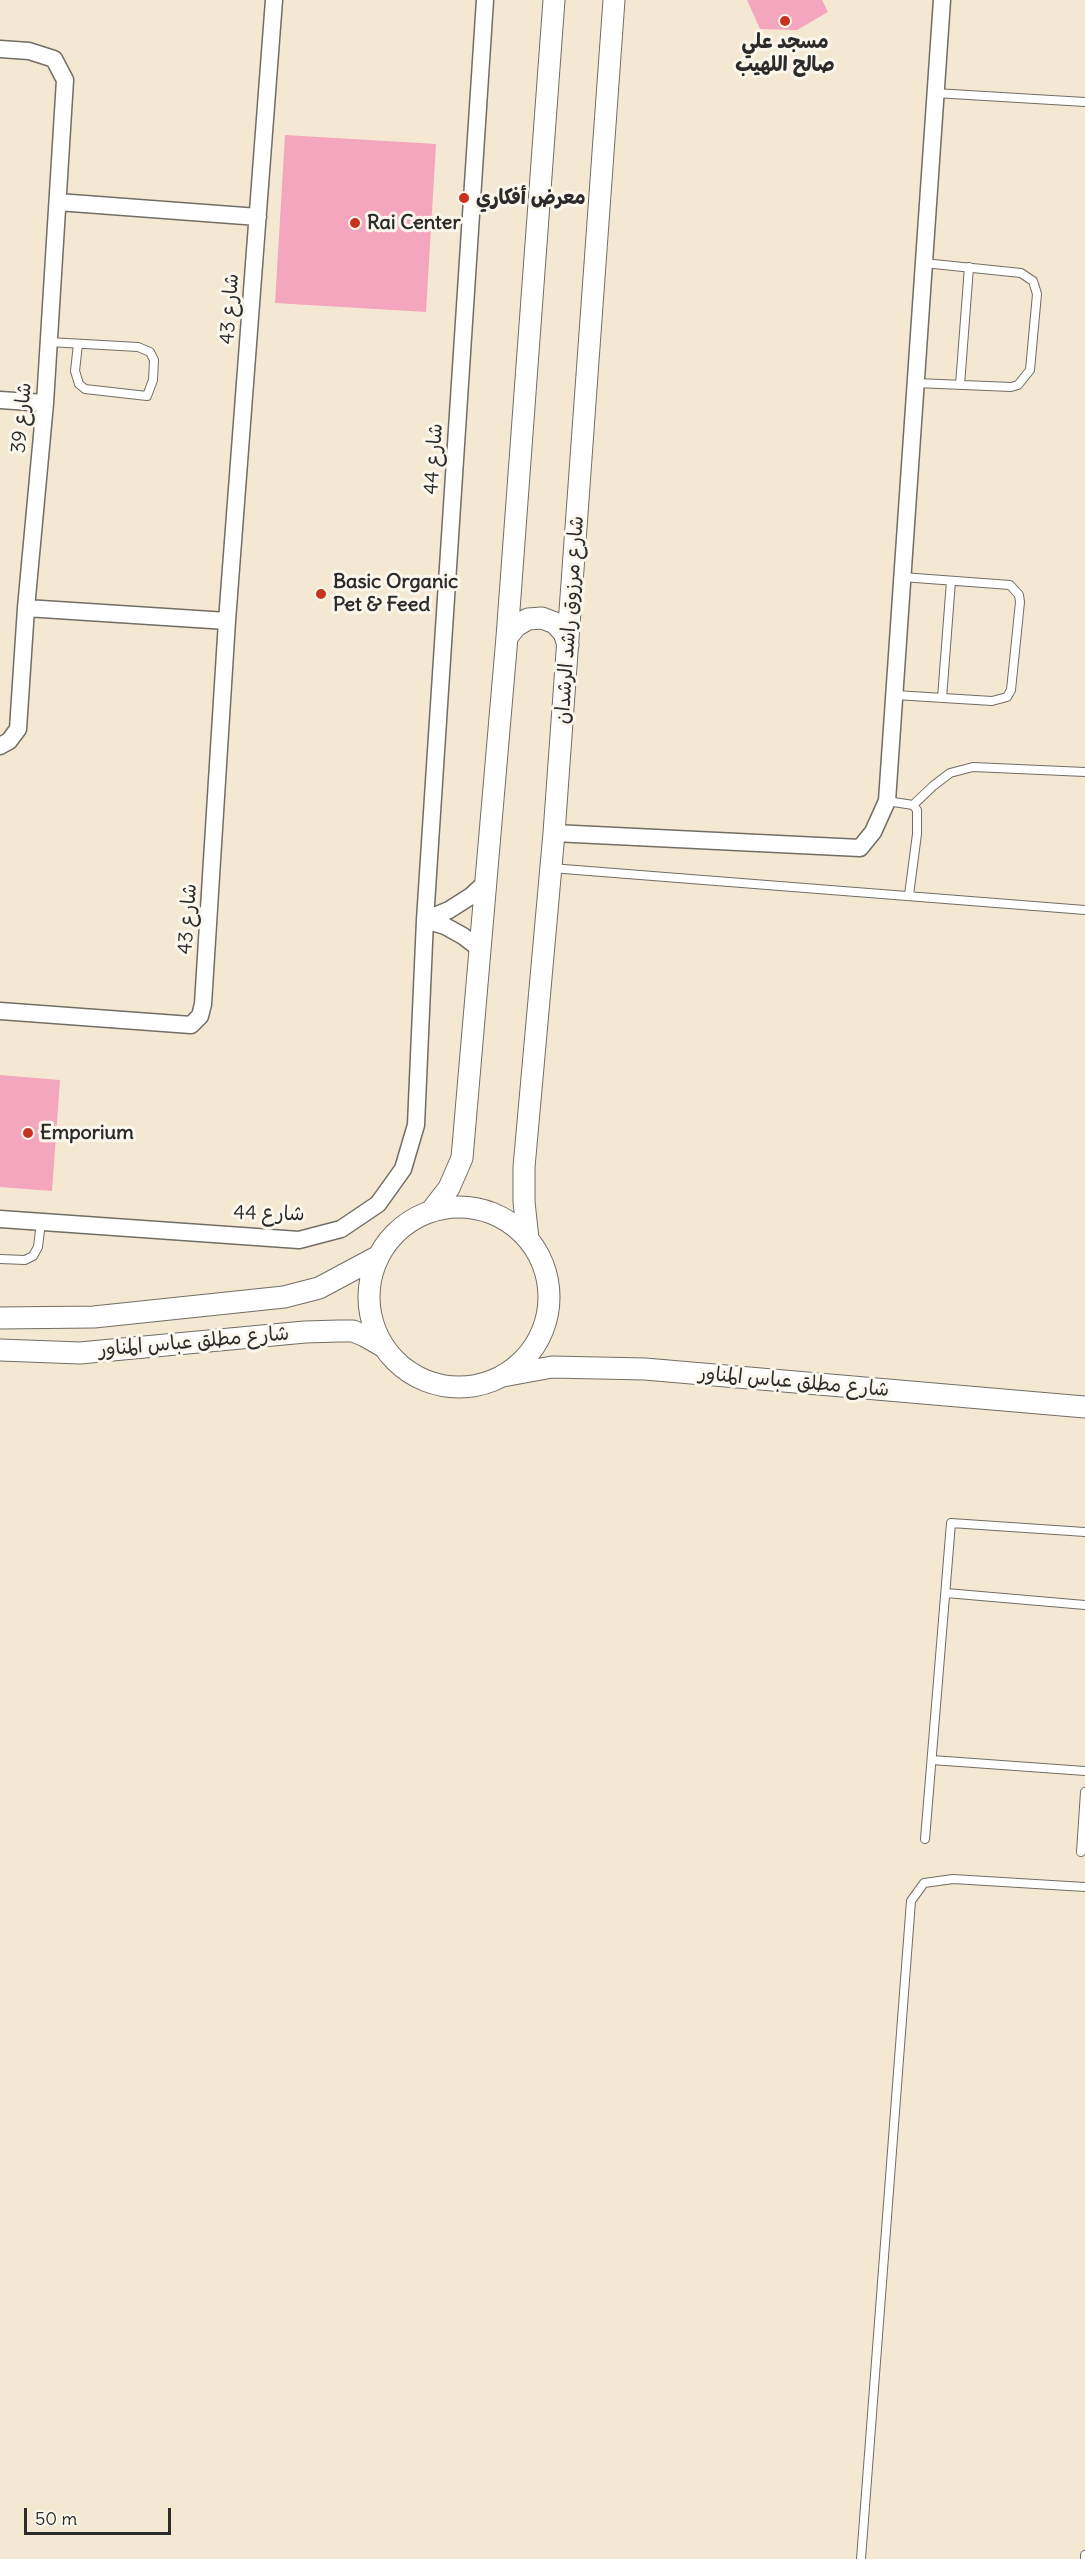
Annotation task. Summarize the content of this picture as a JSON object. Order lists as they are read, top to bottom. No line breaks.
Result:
{"streets":{"street":["شارع 43","شارع 39","شارع 44","شارع مرزوق راشد الرشدان","شارع مطلق عباس المناور"]},"crossings":[["شارع مرزوق راشد الرشدان","شارع مطلق عباس المناور"]],"places":["مسجد علي صالح اللهيب","معرض أفكاري","Rai Center","Basic Organic Pet & Feed","Emporium"],"scale_bar":"50 m"}
